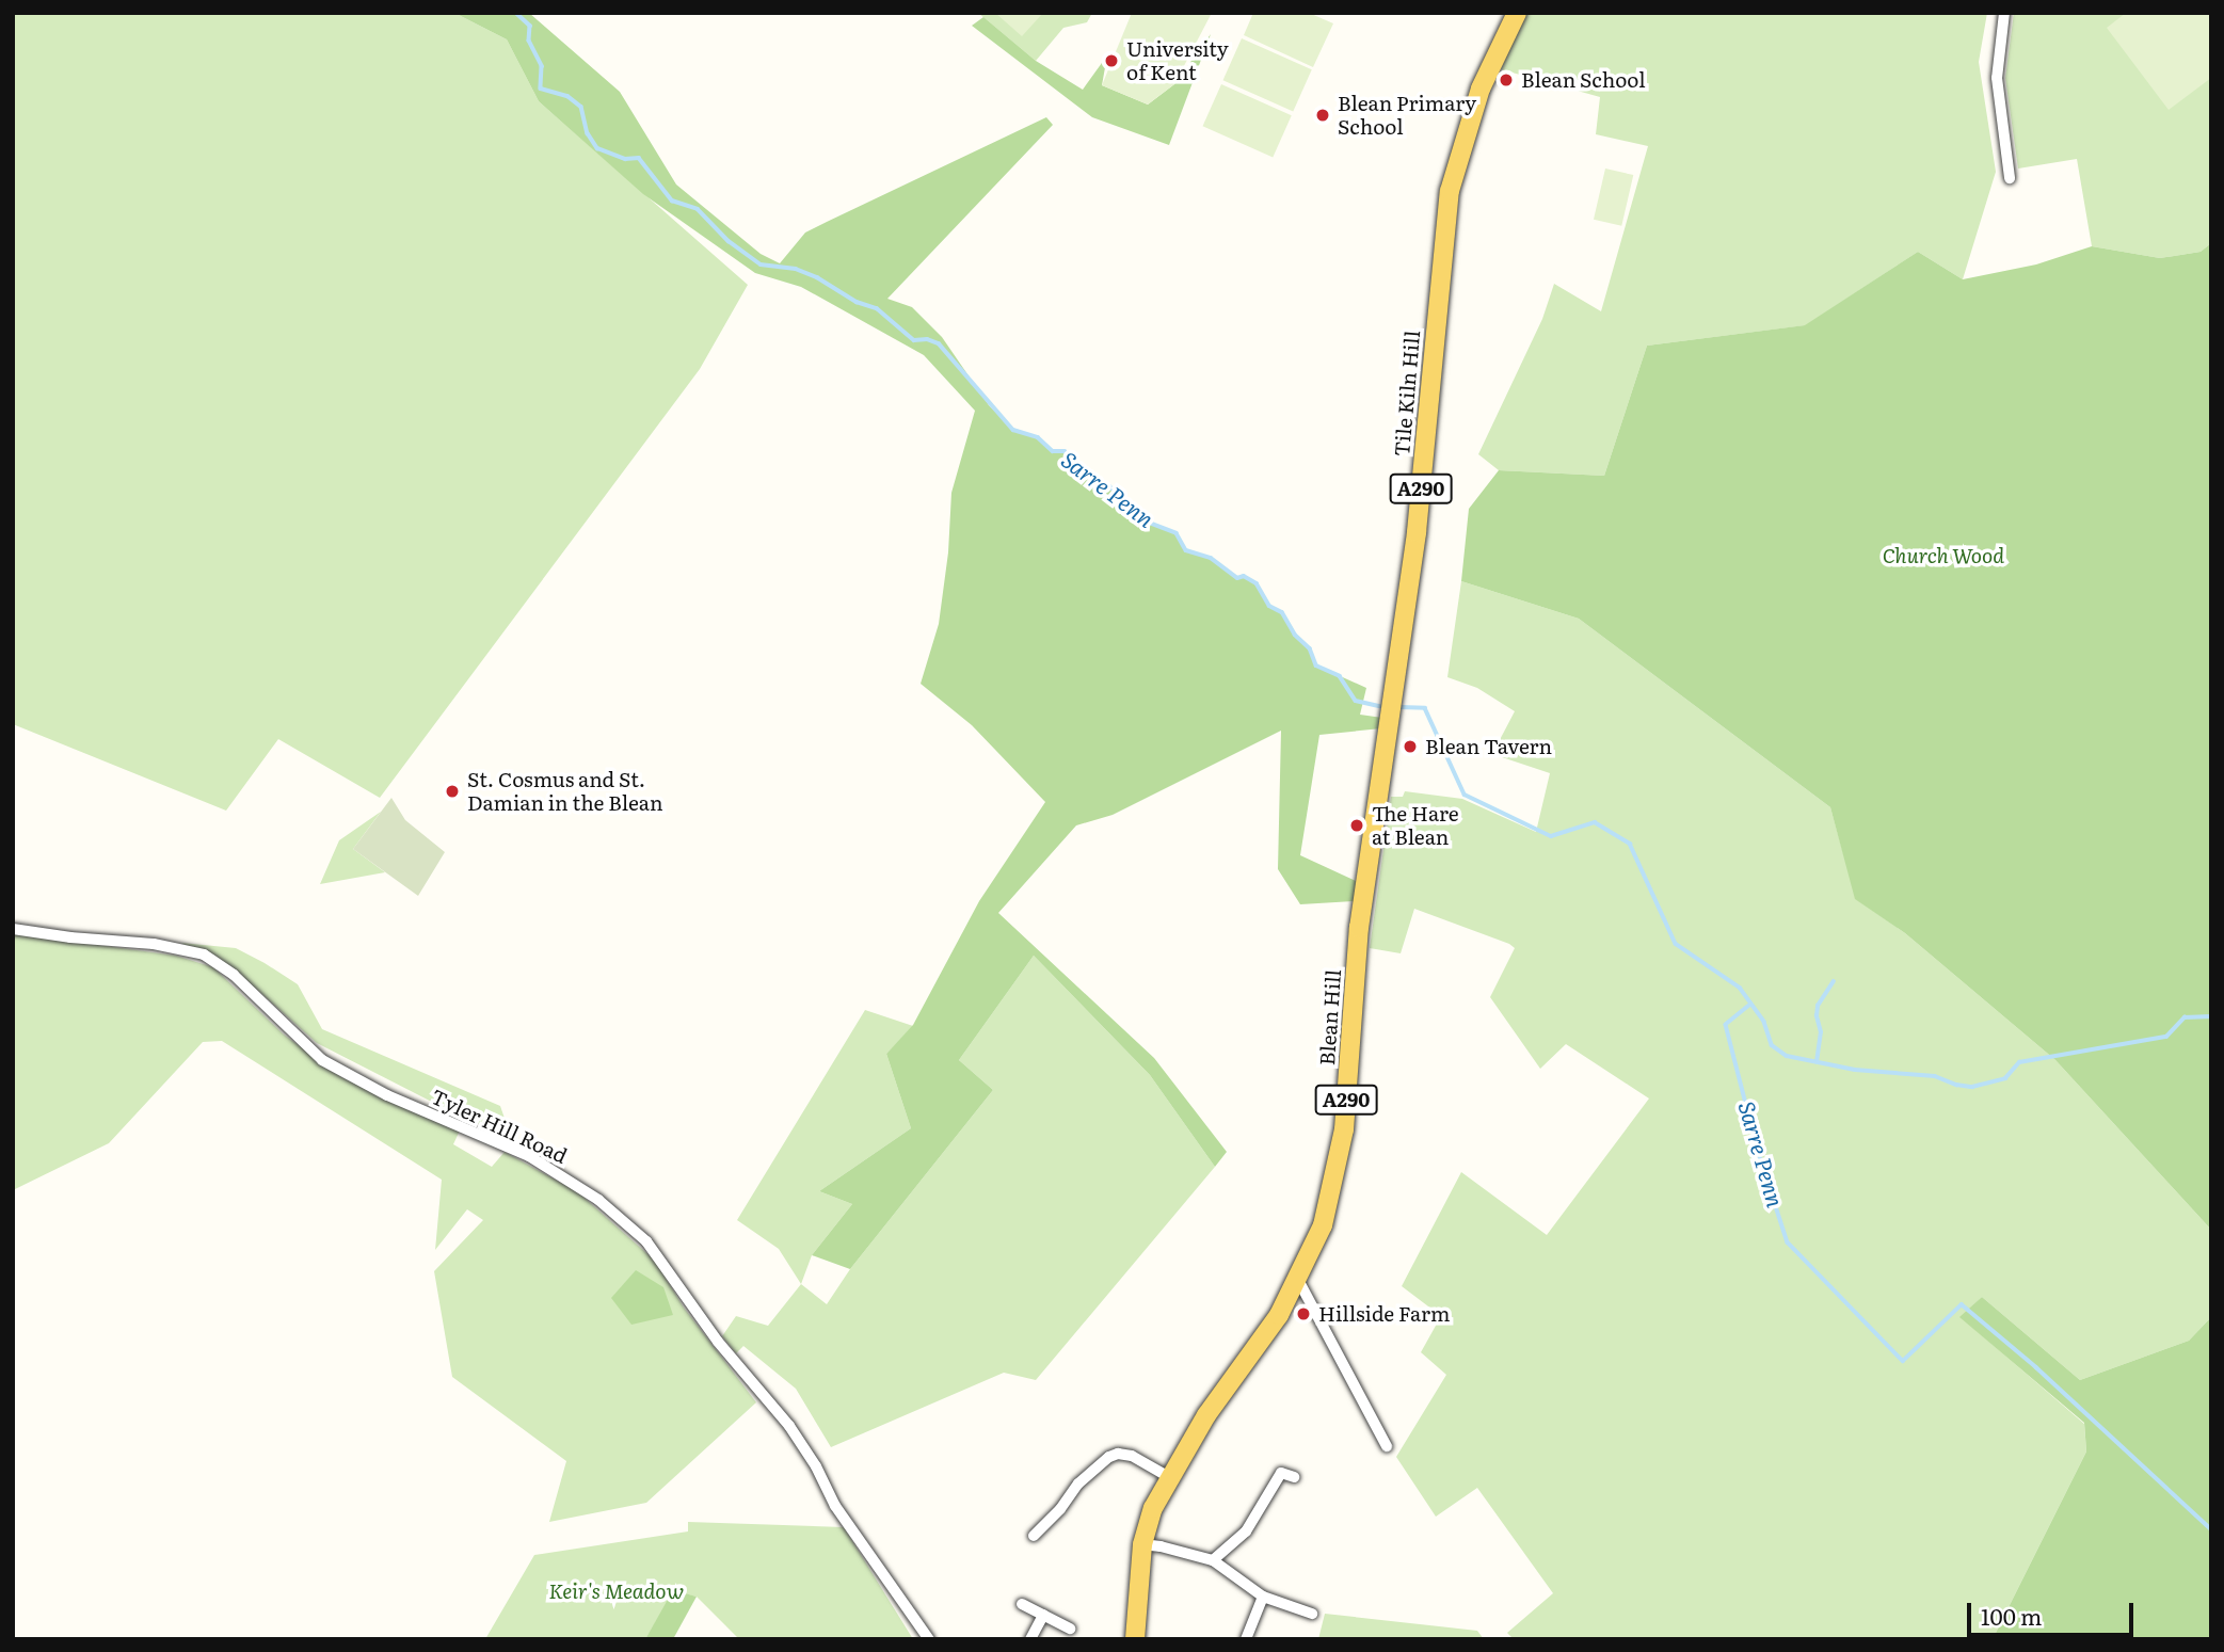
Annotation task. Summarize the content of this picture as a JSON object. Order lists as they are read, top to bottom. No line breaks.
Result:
{"streets":{"main road":["Tile Kiln Hill","A290","Blean Hill"],"street":["Tyler Hill Road"]},"crossings":[["Tile Kiln Hill","Blean Hill"],["A290","Blean Hill"]],"water":["Sarre Penn"],"parks":["Church Wood","Keir's Meadow"],"places":["University of Kent","Blean School","Blean Primary School","Blean Tavern","St. Cosmus and St. Damian in the Blean","The Hare at Blean","Hillside Farm"],"scale_bar":"100 m"}
